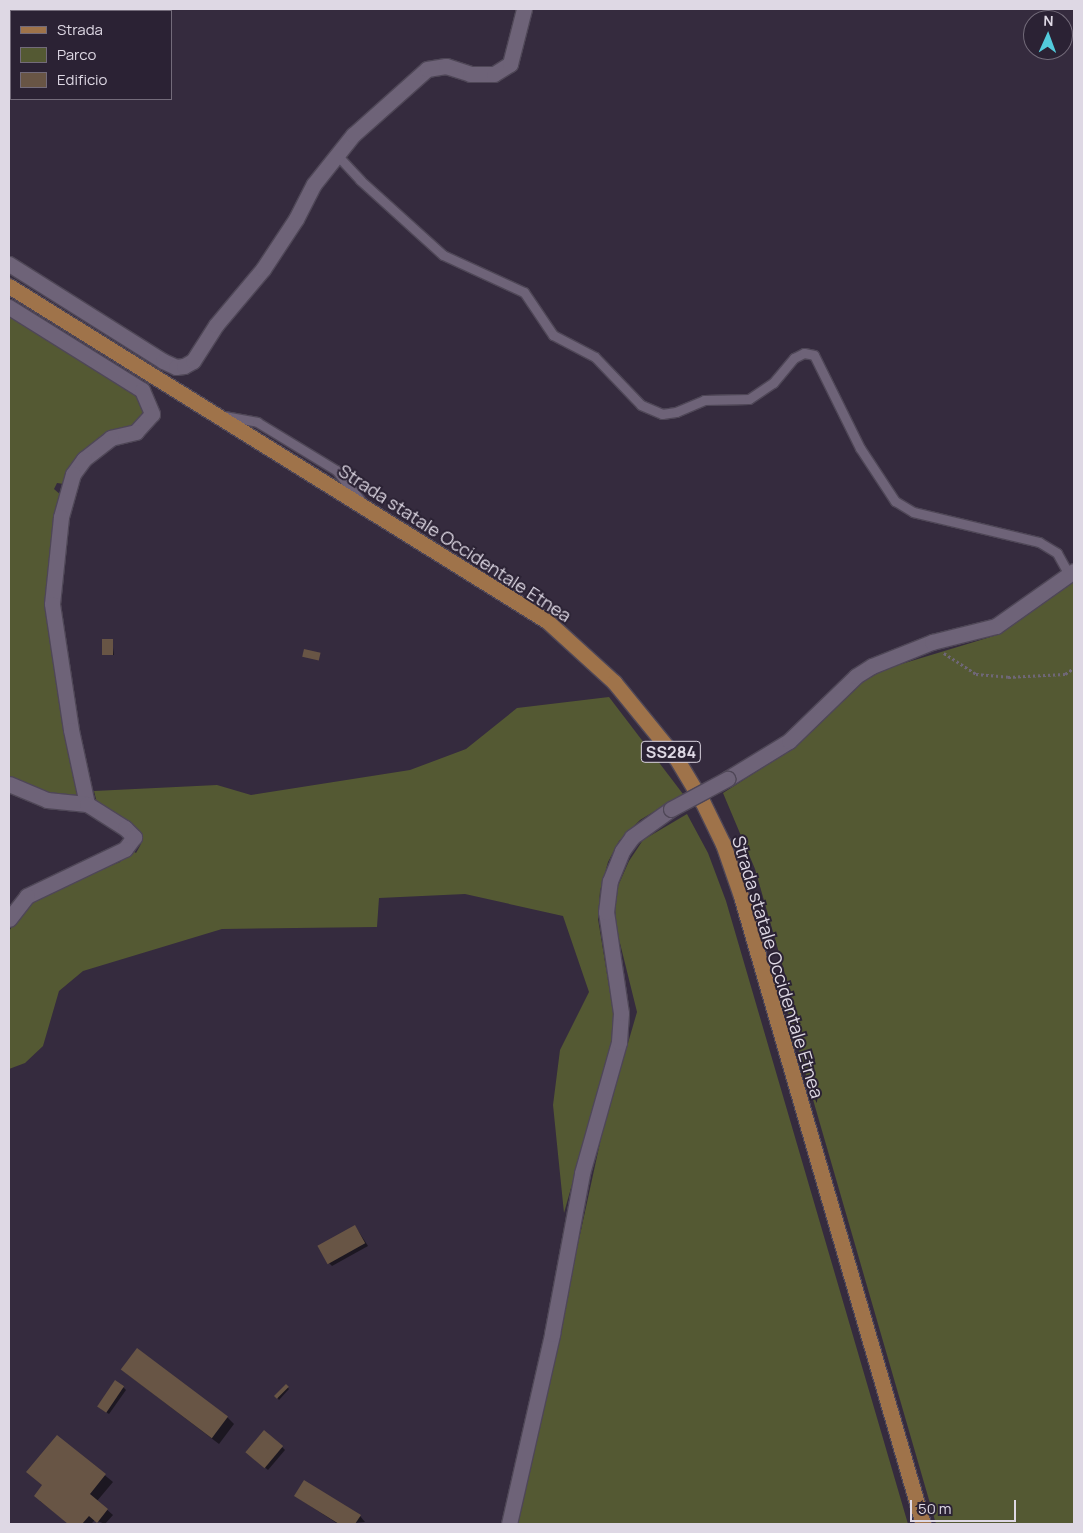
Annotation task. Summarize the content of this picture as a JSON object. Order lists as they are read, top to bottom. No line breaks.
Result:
{"streets":{"main road":["Strada statale Occidentale Etnea","SS284"]},"legend":["Strada","Parco","Edificio"],"scale_bar":"50 m","north":"top"}
